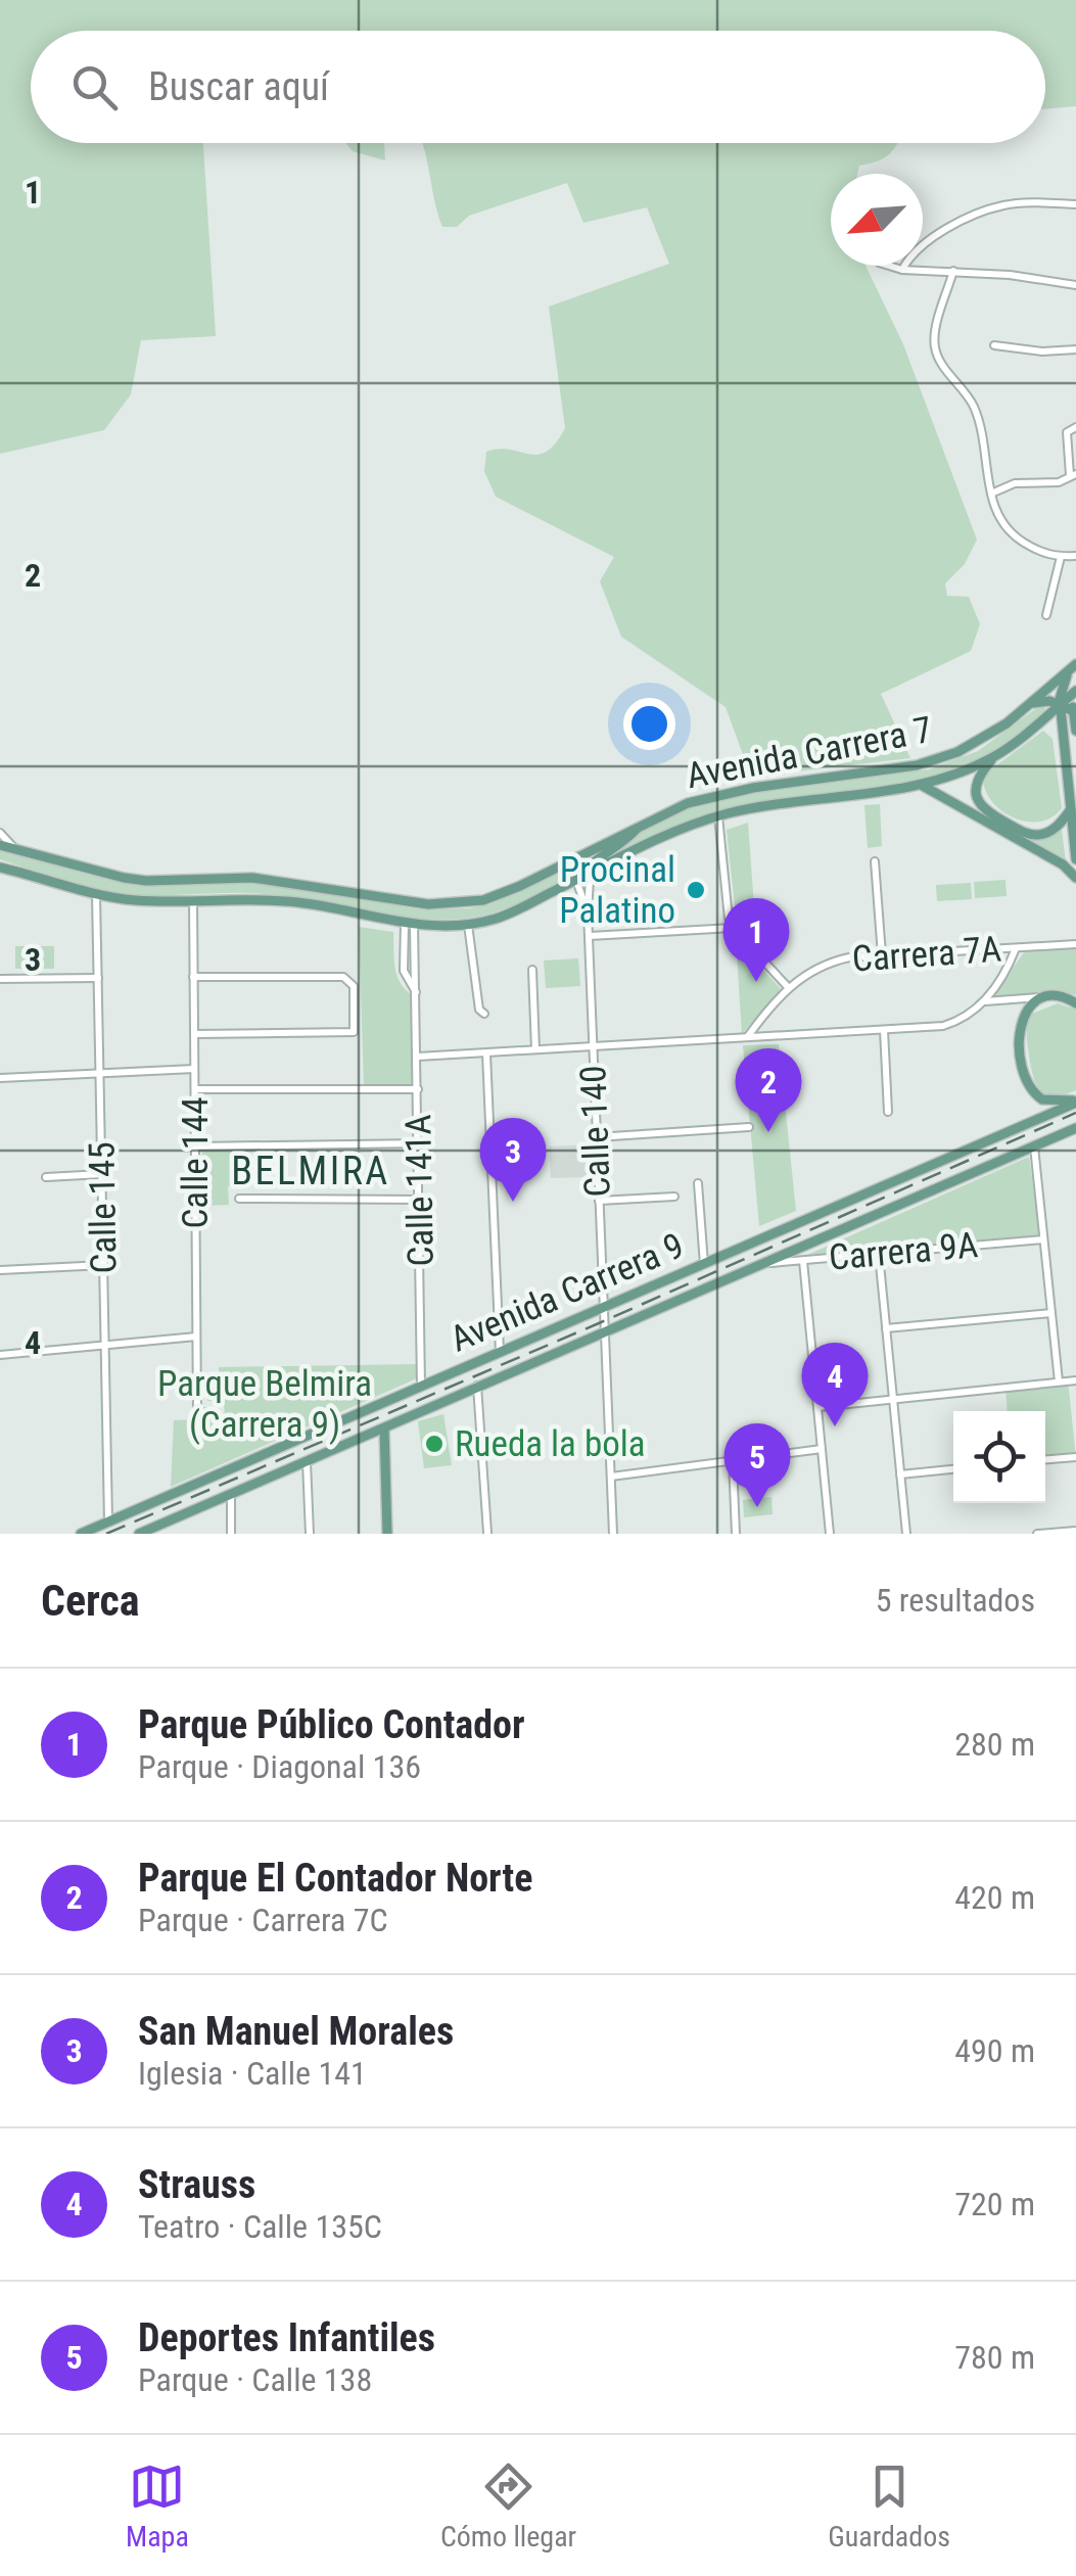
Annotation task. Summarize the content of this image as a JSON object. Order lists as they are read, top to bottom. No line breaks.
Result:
{"streets":{"main road":["Avenida Carrera 7","Avenida Carrera 9"],"street":["Carrera 7A","Calle 140","Calle 144","Calle 141A","Calle 145","Carrera 9A"]},"crossings":[["Avenida Carrera 7","Calle 140"],["Avenida Carrera 7","Calle 144"],["Avenida Carrera 7","Calle 141A"],["Avenida Carrera 7","Calle 145"],["Calle 140","Avenida Carrera 9"],["Calle 141A","Avenida Carrera 9"],["Calle 145","Avenida Carrera 9"],["Carrera 9A","Avenida Carrera 9"]],"districts":["BELMIRA"],"parks":["Parque Belmira (Carrera 9)"],"places":["Procinal Palatino","Rueda la bola"],"north":"bottom left","page":{"search":"Buscar aquí","pins":["1","2","3","4","5"],"heading":["Cerca","5 resultados"],"list":[{"mark":"1","name":"Parque Público Contador","note":"Parque · Diagonal 136","value":"280 m"},{"mark":"2","name":"Parque El Contador Norte","note":"Parque · Carrera 7C","value":"420 m"},{"mark":"3","name":"San Manuel Morales","note":"Iglesia · Calle 141","value":"490 m"},{"mark":"4","name":"Strauss","note":"Teatro · Calle 135C","value":"720 m"},{"mark":"5","name":"Deportes Infantiles","note":"Parque · Calle 138","value":"780 m"}],"nav":["Mapa","Cómo llegar","Guardados"]},"grid":{"rows":["1","2","3","4"]}}
